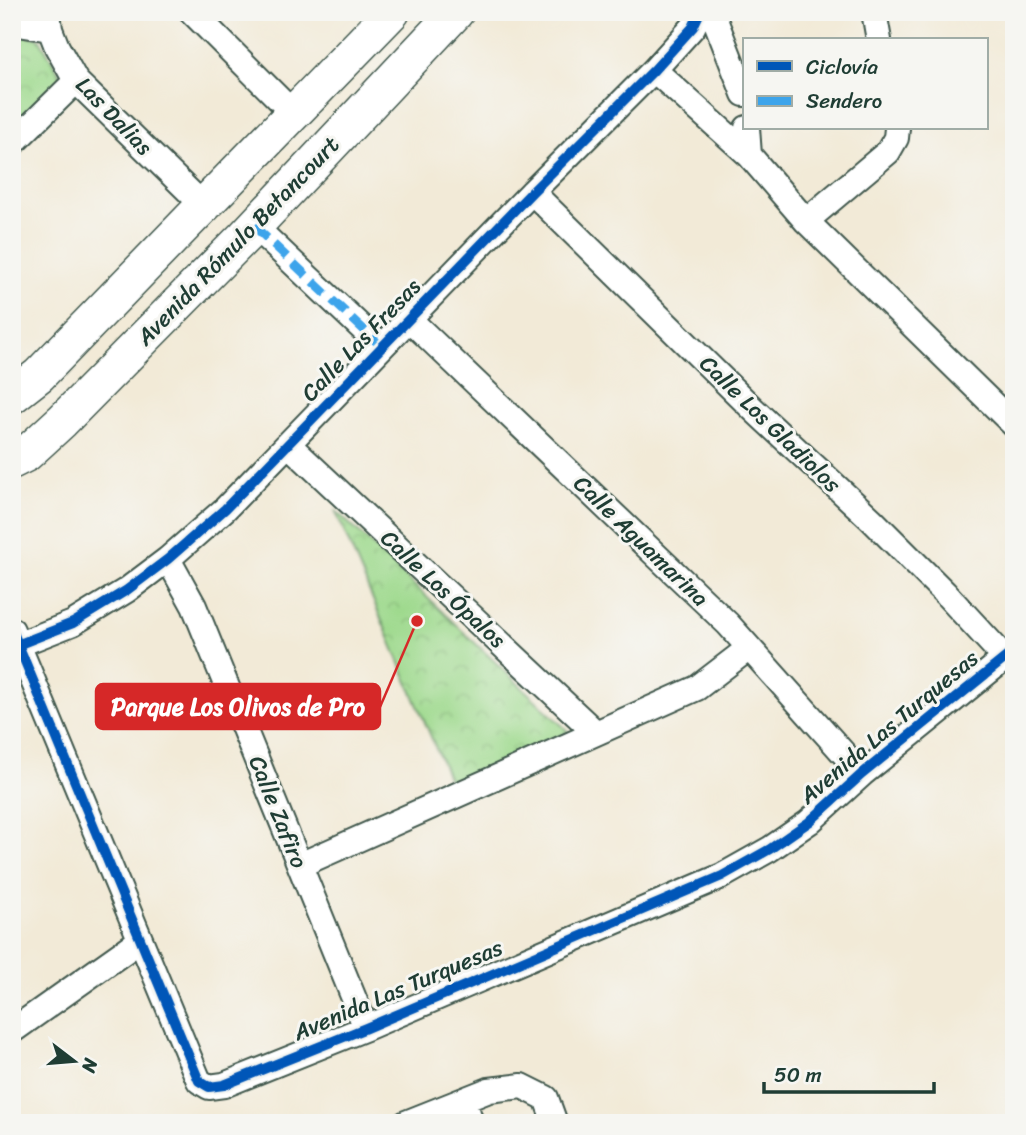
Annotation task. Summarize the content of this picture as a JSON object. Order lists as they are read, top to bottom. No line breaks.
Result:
{"streets":{"street":["Las Dalias","Avenida Rómulo Betancourt","Calle Las Fresas","Calle Los Gladiolos","Calle Aguamarina","Calle Los Ópalos","Avenida Las Turquesas","Calle Zafiro"]},"crossings":[["Calle Las Fresas","Calle Los Gladiolos"],["Calle Las Fresas","Calle Aguamarina"],["Calle Las Fresas","Calle Los Ópalos"],["Calle Las Fresas","Avenida Las Turquesas"],["Calle Las Fresas","Calle Zafiro"],["Calle Los Gladiolos","Avenida Las Turquesas"],["Calle Aguamarina","Avenida Las Turquesas"],["Avenida Las Turquesas","Calle Zafiro"]],"places":["Parque Los Olivos de Pro"],"legend":["Ciclovía","Sendero"],"scale_bar":"50 m","north":"right"}
